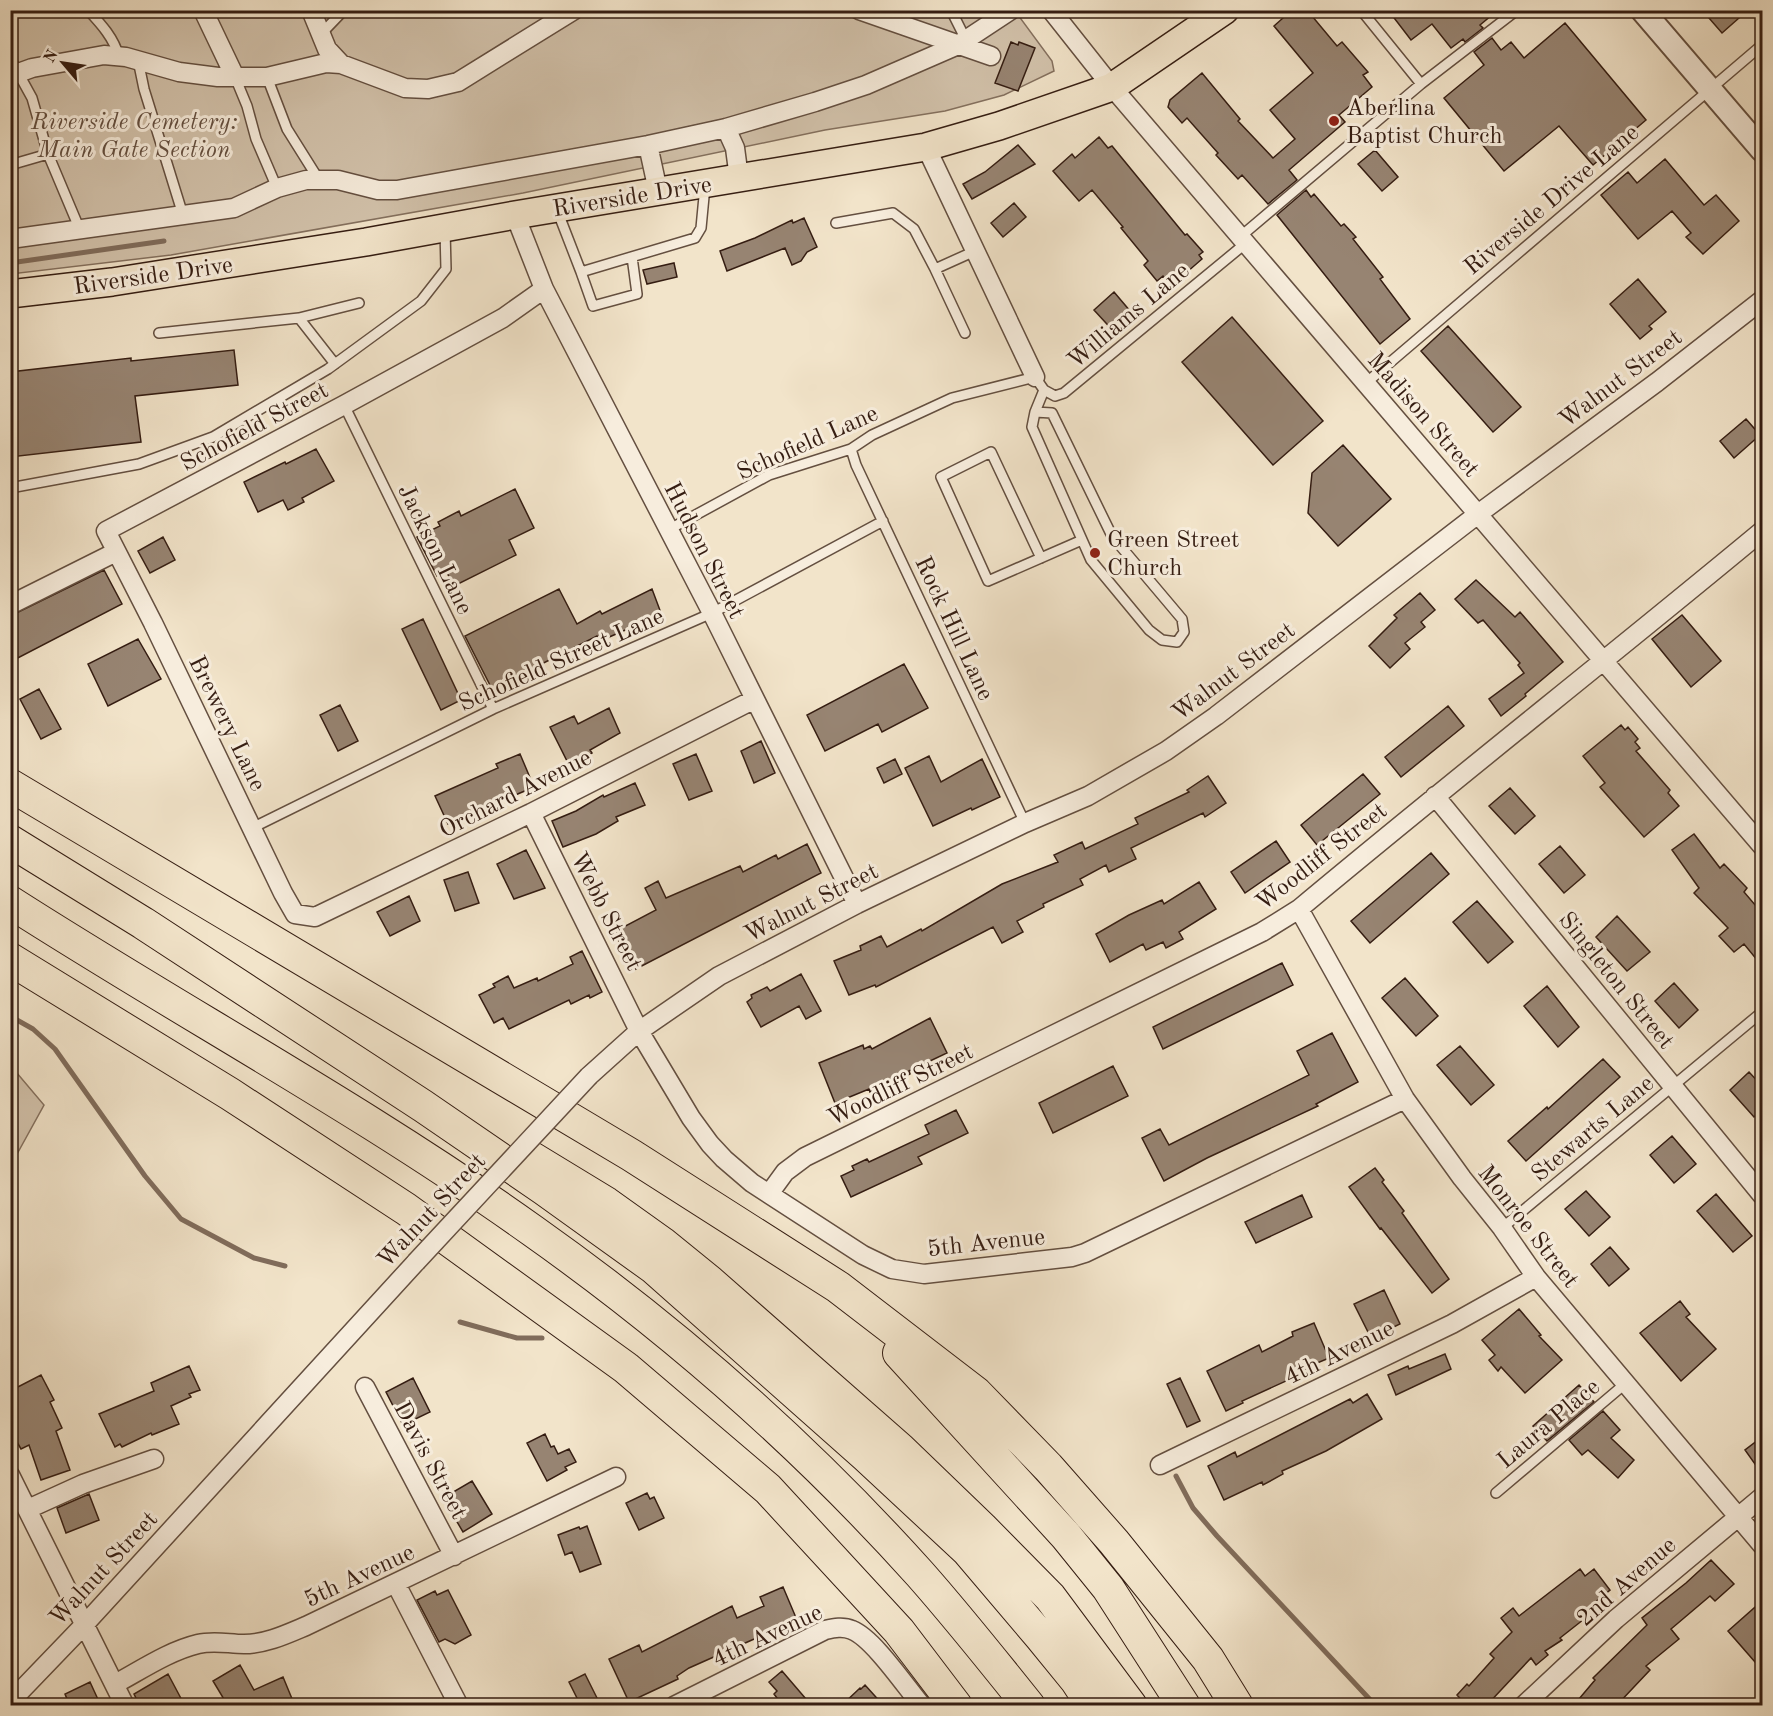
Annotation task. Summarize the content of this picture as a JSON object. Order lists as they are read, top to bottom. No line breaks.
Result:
{"streets":{"main road":["Riverside Drive"],"street":["Walnut Street","Madison Street","Schofield Street","Hudson Street","Brewery Lane","Orchard Avenue","Woodliff Street","Webb Street","Singleton Street","Monroe Street","5th Avenue","4th Avenue","Davis Street","2nd Avenue"],"lane":["Riverside Drive Lane","Williams Lane","Schofield Lane","Jackson Lane","Rock Hill Lane","Schofield Street Lane","Stewarts Lane","Laura Place"]},"crossings":[["Riverside Drive","Madison Street"],["Riverside Drive","Hudson Street"],["Riverside Drive Lane","Madison Street"],["Williams Lane","Madison Street"],["Williams Lane","Schofield Lane"],["Walnut Street","Madison Street"],["Walnut Street","Hudson Street"],["Walnut Street","Rock Hill Lane"],["Walnut Street","Webb Street"],["Walnut Street","5th Avenue"],["Madison Street","Woodliff Street"],["Schofield Street","Jackson Lane"],["Schofield Street","Hudson Street"],["Schofield Street","Brewery Lane"],["Schofield Lane","Hudson Street"],["Schofield Lane","Rock Hill Lane"],["Jackson Lane","Schofield Street Lane"],["Hudson Street","Schofield Street Lane"],["Hudson Street","Orchard Avenue"],["Rock Hill Lane","Schofield Street Lane"],["Schofield Street Lane","Brewery Lane"],["Brewery Lane","Orchard Avenue"],["Orchard Avenue","Webb Street"],["Woodliff Street","Singleton Street"],["Woodliff Street","Monroe Street"],["Woodliff Street","5th Avenue"],["Webb Street","5th Avenue"],["Singleton Street","Stewarts Lane"],["Stewarts Lane","Monroe Street"],["Monroe Street","5th Avenue"],["Monroe Street","4th Avenue"],["Monroe Street","Laura Place"],["Monroe Street","2nd Avenue"],["5th Avenue","Davis Street"]],"parks":["Riverside Cemetery: Main Gate Section"],"places":["Aberlina Baptist Church","Green Street Church"],"north":"top left"}
